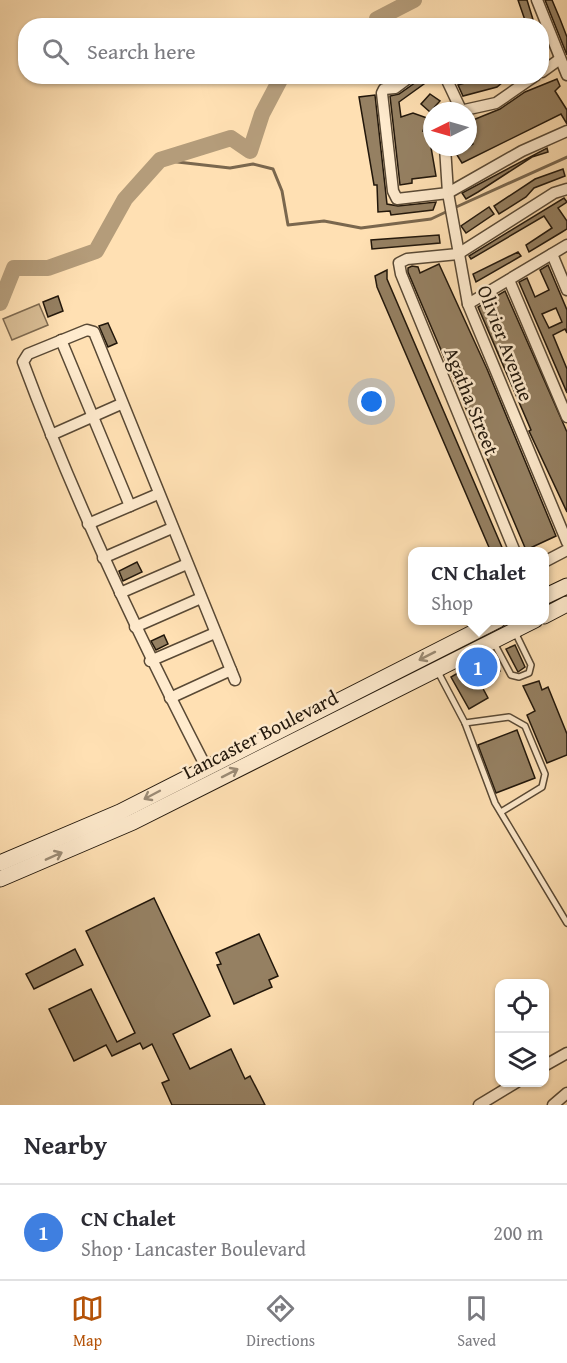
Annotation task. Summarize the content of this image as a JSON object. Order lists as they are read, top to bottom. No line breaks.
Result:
{"streets":{"main road":["Lancaster Boulevard"],"street":["Olivier Avenue","Agatha Street"]},"crossings":[["Olivier Avenue","Agatha Street"]],"north":"left","page":{"search":"Search here","popup":["CN Chalet","Shop"],"pins":"1","heading":"Nearby","list":[{"mark":"1","name":"CN Chalet","note":"Shop · Lancaster Boulevard","value":"200 m"}],"nav":["Map","Directions","Saved"]}}
